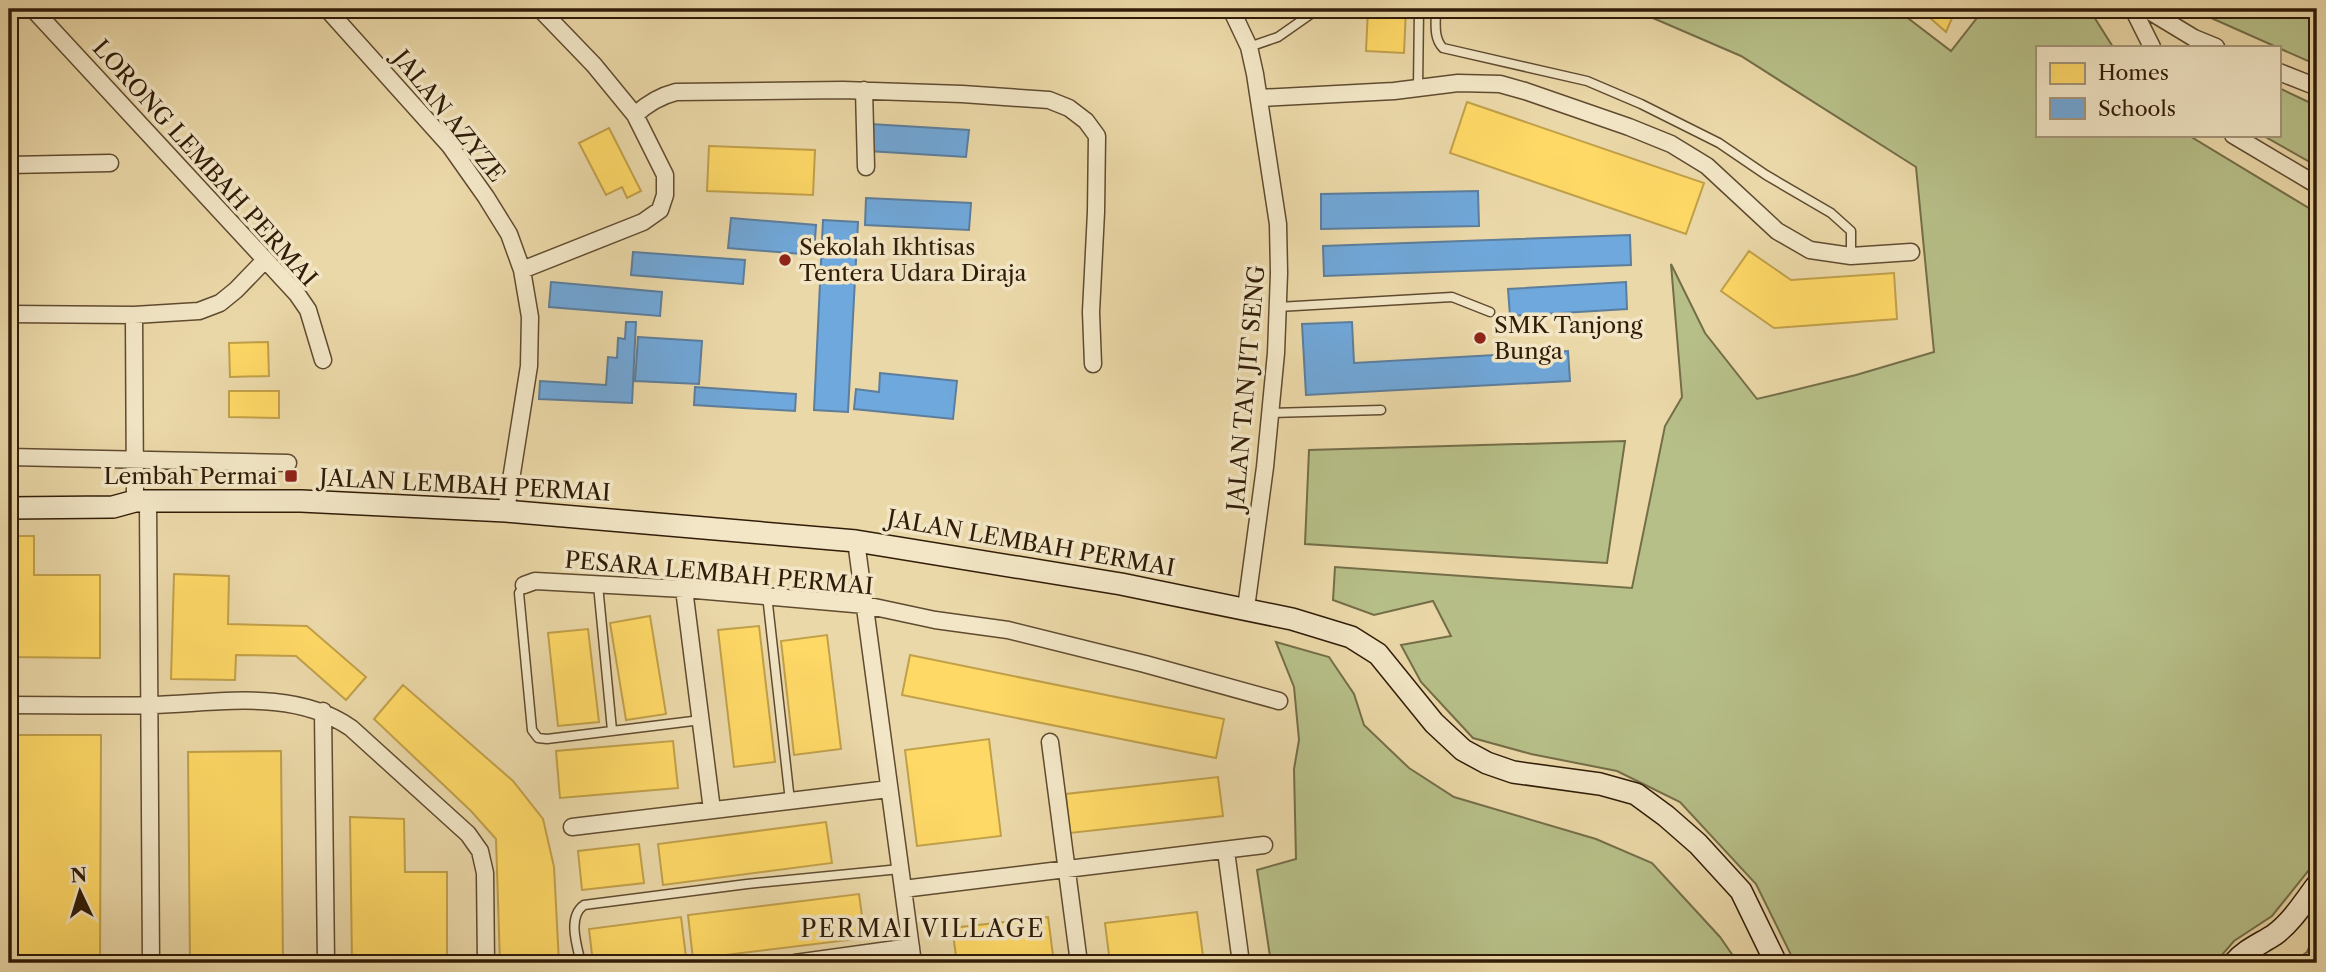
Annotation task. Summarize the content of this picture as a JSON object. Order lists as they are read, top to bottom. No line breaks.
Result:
{"streets":{"main road":["JALAN LEMBAH PERMAI"],"street":["JALAN AZYZE","LORONG LEMBAH PERMAI","JALAN TAN JIT SENG","PESARA LEMBAH PERMAI"]},"crossings":[["JALAN AZYZE","JALAN LEMBAH PERMAI"],["JALAN TAN JIT SENG","JALAN LEMBAH PERMAI"]],"districts":["PERMAI VILLAGE"],"places":{"other":["Sekolah Ikhtisas Tentera Udara Diraja","SMK Tanjong Bunga"],"transit":["Lembah Permai"]},"legend":["Homes","Schools"],"north":"top"}
